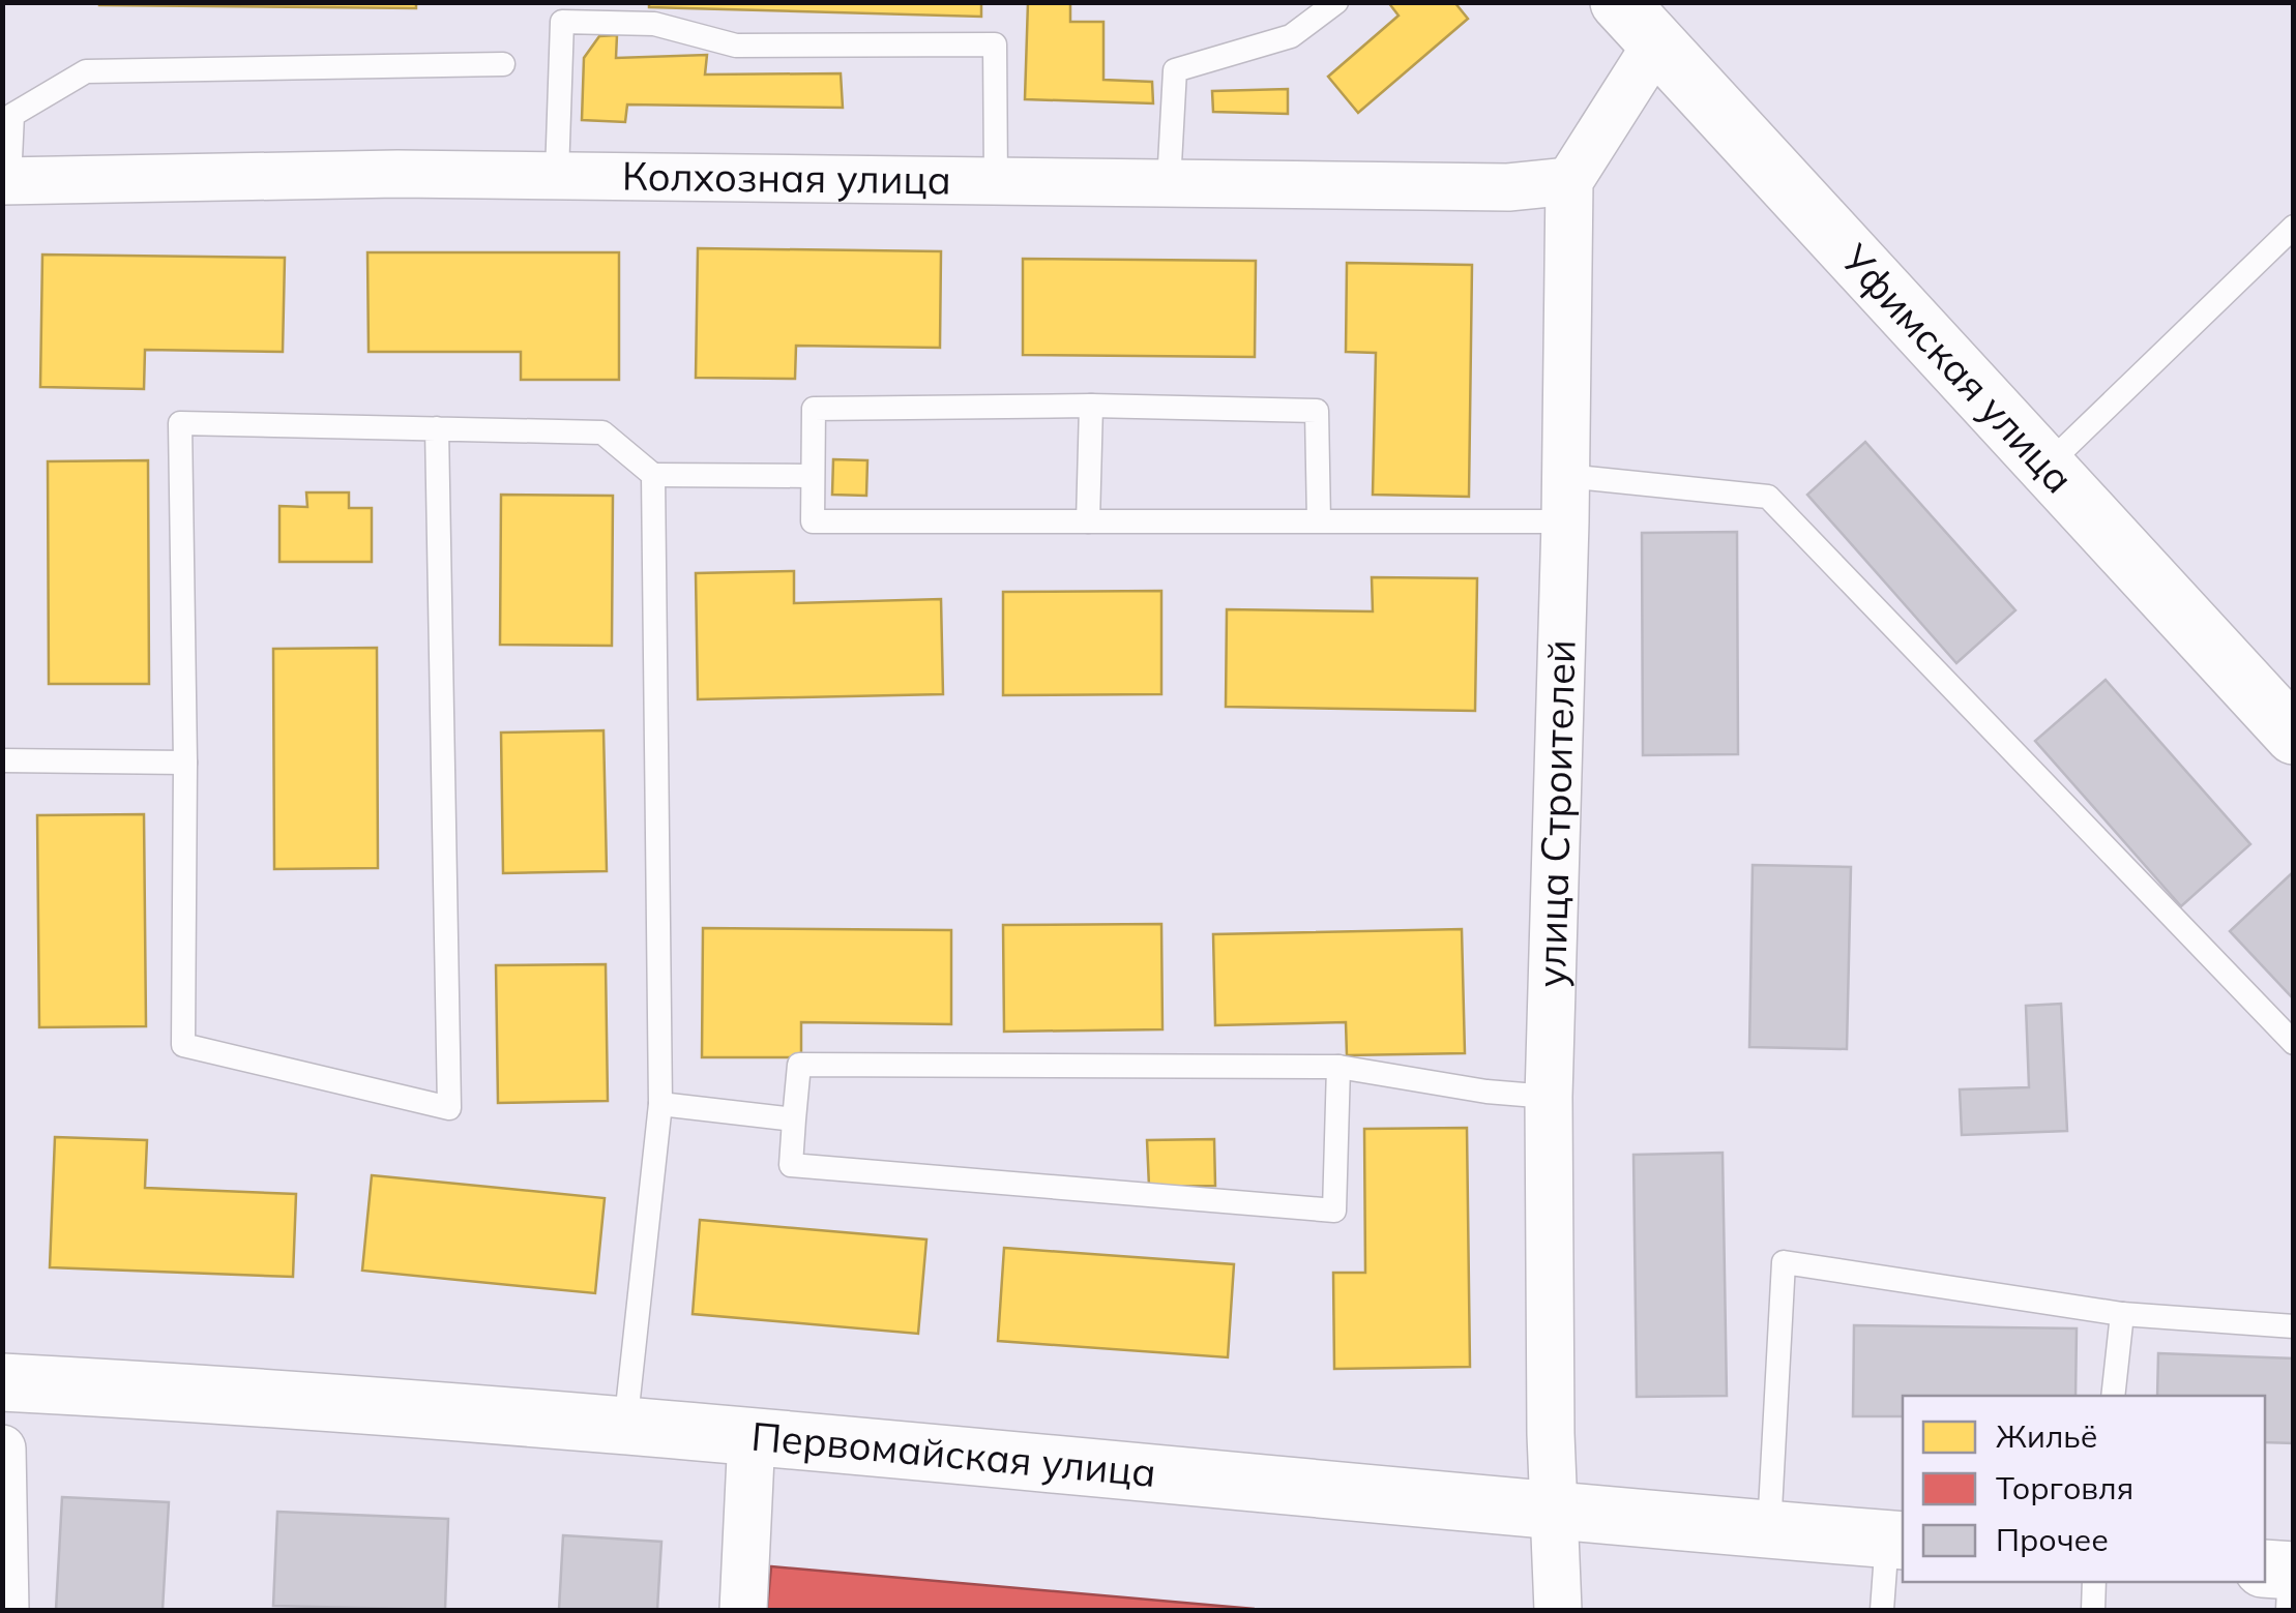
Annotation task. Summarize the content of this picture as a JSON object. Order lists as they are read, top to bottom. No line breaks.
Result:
{"streets":{"street":["Колхозная улица","Уфимская улица","улица Строителей","Первомайская улица"]},"crossings":[["Колхозная улица","улица Строителей"],["улица Строителей","Первомайская улица"]],"legend":["Жильё","Торговля","Прочее"]}
